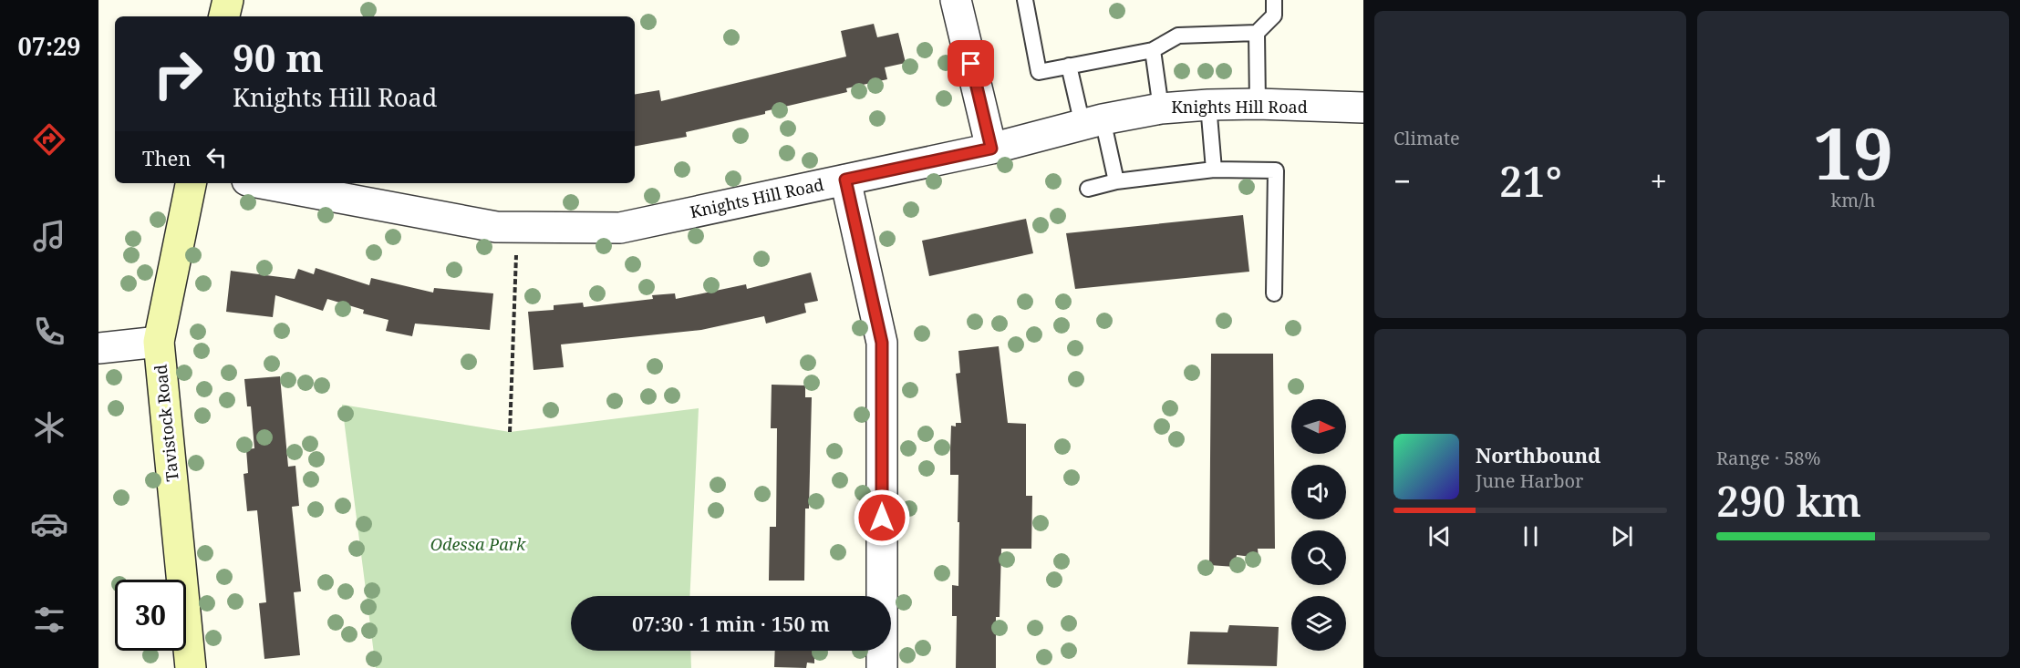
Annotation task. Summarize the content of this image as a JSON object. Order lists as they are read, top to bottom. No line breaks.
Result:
{"streets":{"street":["Knights Hill Road","Tavistock Road"]},"parks":["Odessa Park"],"north":"right","page":{"tabs":"07:29","tile":["Climate",["19","km/h"],["Range · 58%","290 km"]],"turn":["90 m","Knights Hill Road"],"then":"Then","heat":["−","21°","+"],"song":["Northbound","June Harbor"],"limit":"30","trip":"07:30 · 1 min · 150 m"}}
